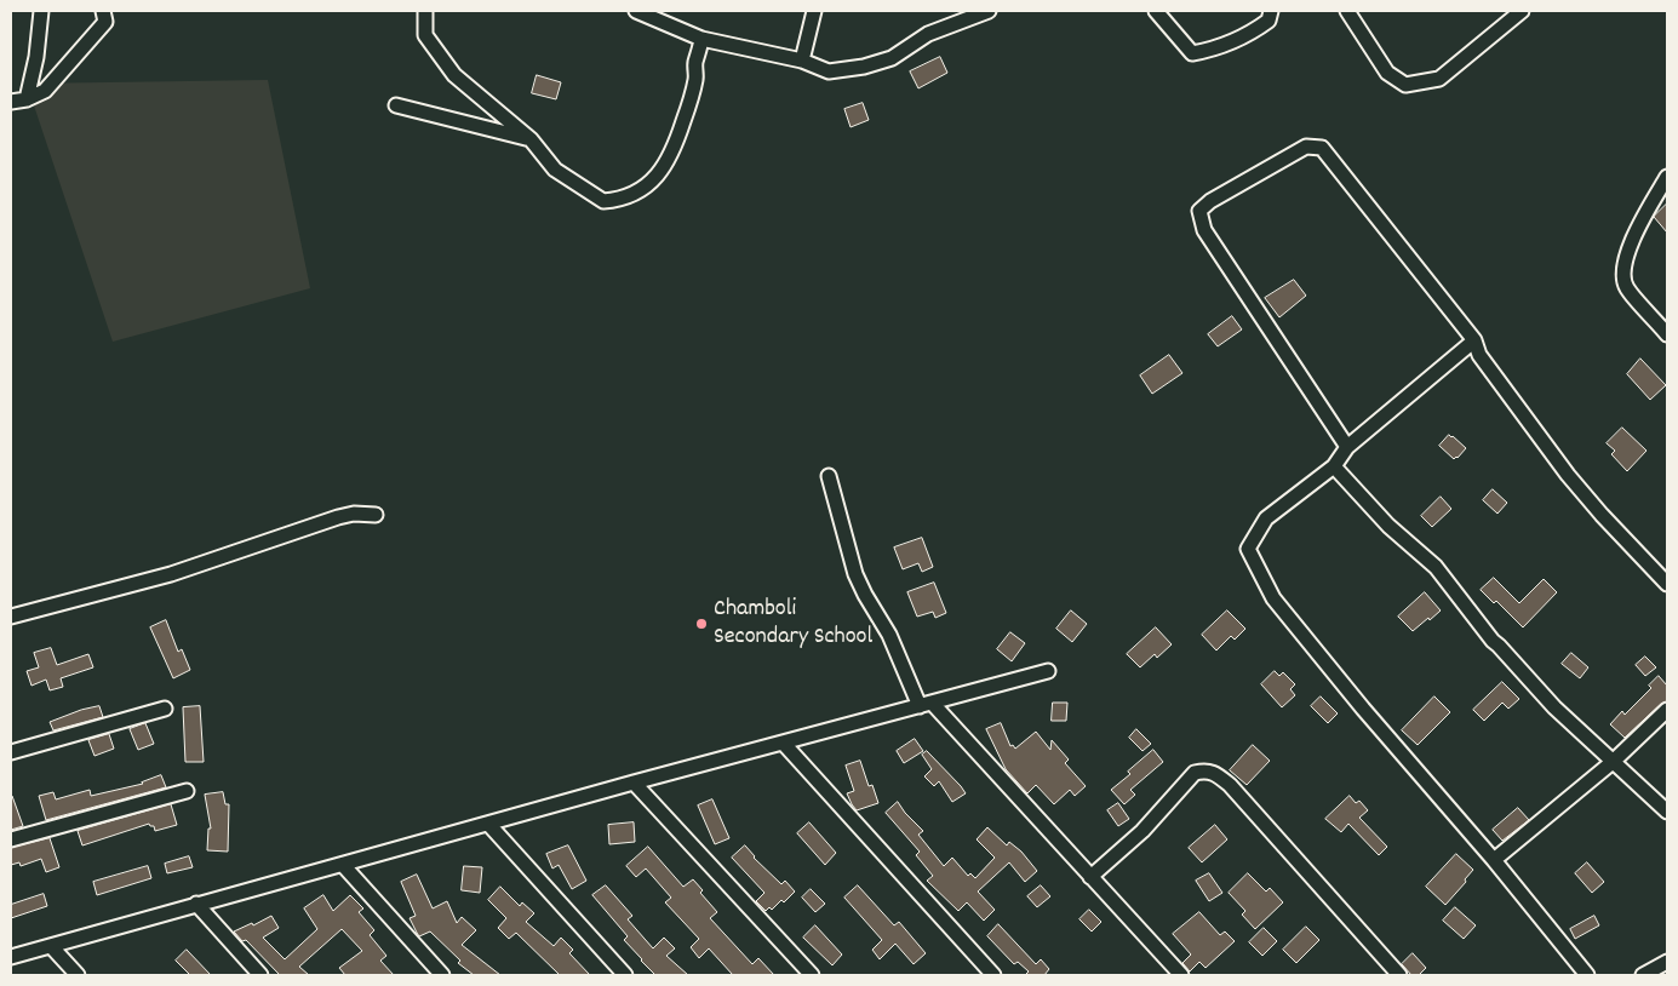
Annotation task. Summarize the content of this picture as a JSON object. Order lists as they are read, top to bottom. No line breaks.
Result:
{"places":["Chamboli Secondary School"]}
